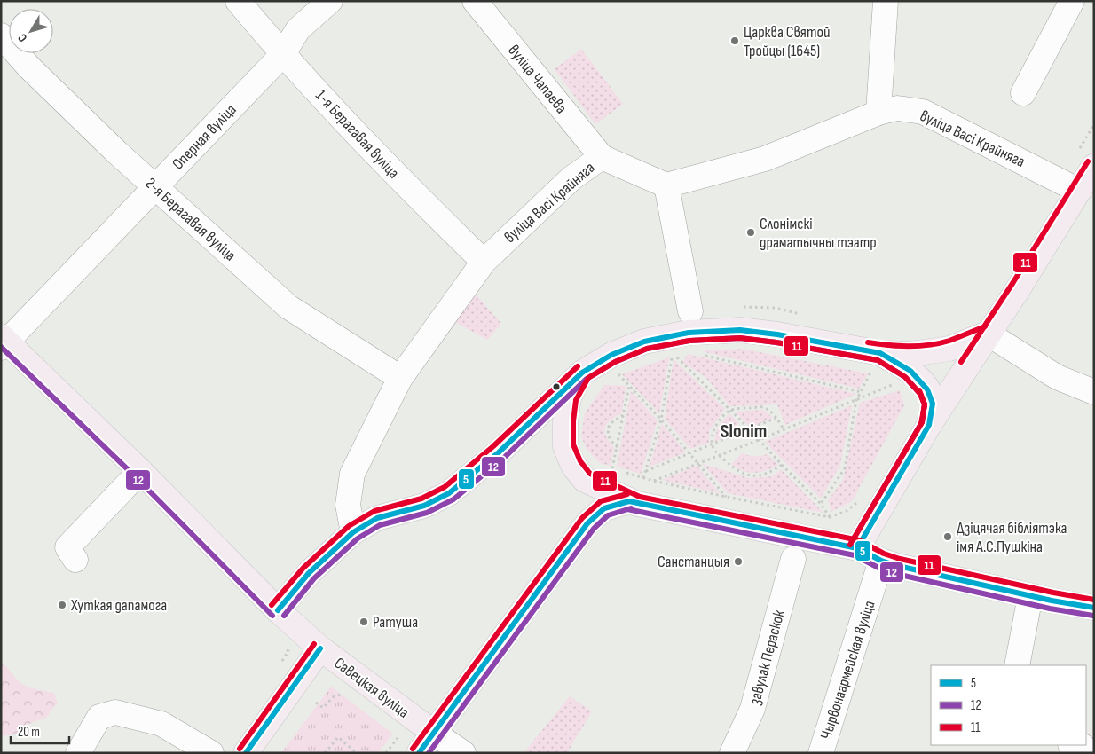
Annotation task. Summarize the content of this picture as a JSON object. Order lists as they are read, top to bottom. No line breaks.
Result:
{"streets":{"main road":["Савецкая вуліца"],"street":["вуліца Чапаева","1-я Берагавая вуліца","Оперная вуліца","вуліца Васі Крайняга","2-я Берагавая вуліца","завулак Пераскок","Чырвонаармейская вуліца"]},"crossings":[["вуліца Чапаева","вуліца Васі Крайняга"],["1-я Берагавая вуліца","Оперная вуліца"],["1-я Берагавая вуліца","вуліца Васі Крайняга"],["Оперная вуліца","2-я Берагавая вуліца"],["Оперная вуліца","Савецкая вуліца"],["вуліца Васі Крайняга","2-я Берагавая вуліца"]],"districts":["Slonim"],"places":["Царква Святой Тройцы (1645)","Слонімскі драматычны тэатр","Дзіцячая бібліятэка імя А.С.Пушкіна","Санстанцыя","Хуткая дапамога","Ратуша"],"lines":["transit line 11","transit line 5","transit line 12"],"legend":["5","12","11"],"scale_bar":"20 m","north":"bottom left"}
